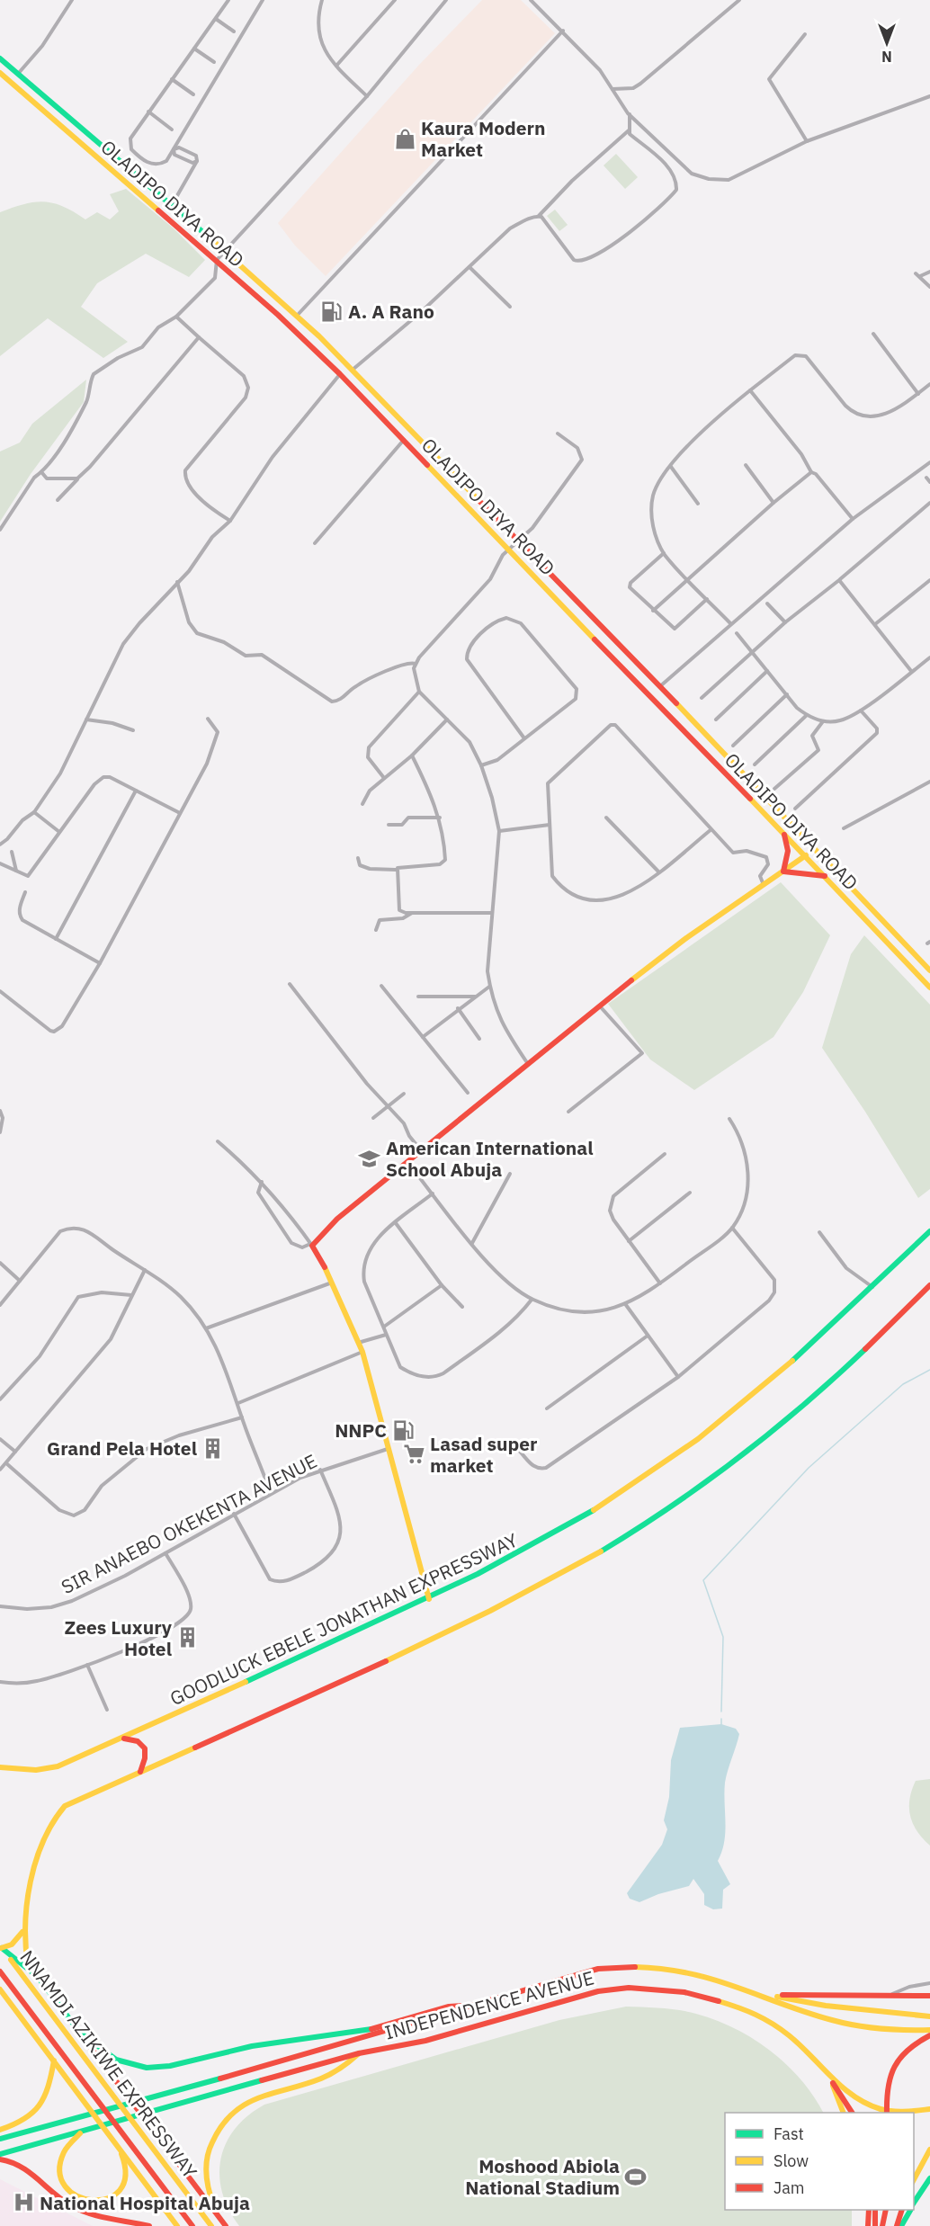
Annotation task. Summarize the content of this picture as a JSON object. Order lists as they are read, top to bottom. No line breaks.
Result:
{"streets":{"main road":["OLADIPO DIYA ROAD","GOODLUCK EBELE JONATHAN EXPRESSWAY","INDEPENDENCE AVENUE","NNAMDI AZIKIWE EXPRESSWAY"],"street":["SIR ANAEBO OKEKENTA AVENUE"]},"places":{"shop":["Kaura Modern Market"],"fuel station":["A. A Rano","NNPC"],"school or university":["American International School Abuja"],"building":["Grand Pela Hotel","Zees Luxury Hotel"],"supermarket":["Lasad super market"],"sports":["Moshood Abiola National Stadium"],"hospital":["National Hospital Abuja"]},"legend":["Fast","Slow","Jam"],"north":"bottom"}
